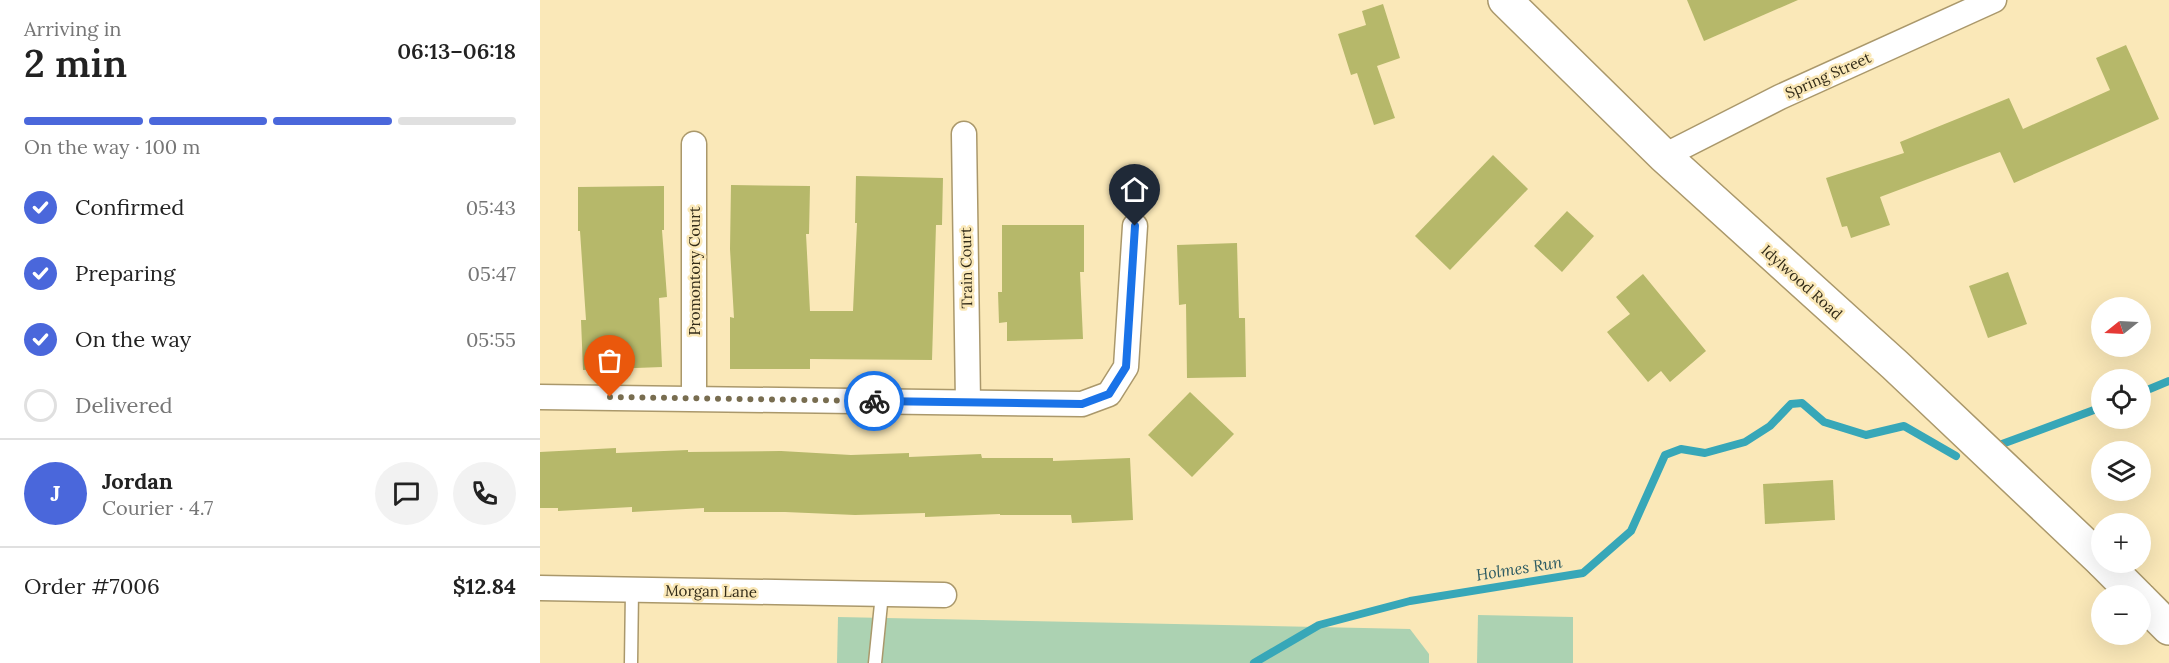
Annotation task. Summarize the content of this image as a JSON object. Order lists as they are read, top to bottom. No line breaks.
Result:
{"streets":{"main road":["Idylwood Road"],"street":["Spring Street","Train Court","Promontory Court","Morgan Lane"]},"crossings":[["Spring Street","Idylwood Road"]],"water":["Holmes Run"],"north":"left","page":{"heading":["2 min","Arriving in","06:13–06:18"],"panel":["Jordan","Courier · 4.7","Order #7006","$12.84"],"bar":"On the way · 100 m","list":[["Confirmed","05:43"],["Preparing","05:47"],["On the way","05:55"],"Delivered"],"map_buttons":["+","−"],"round":"J"}}
